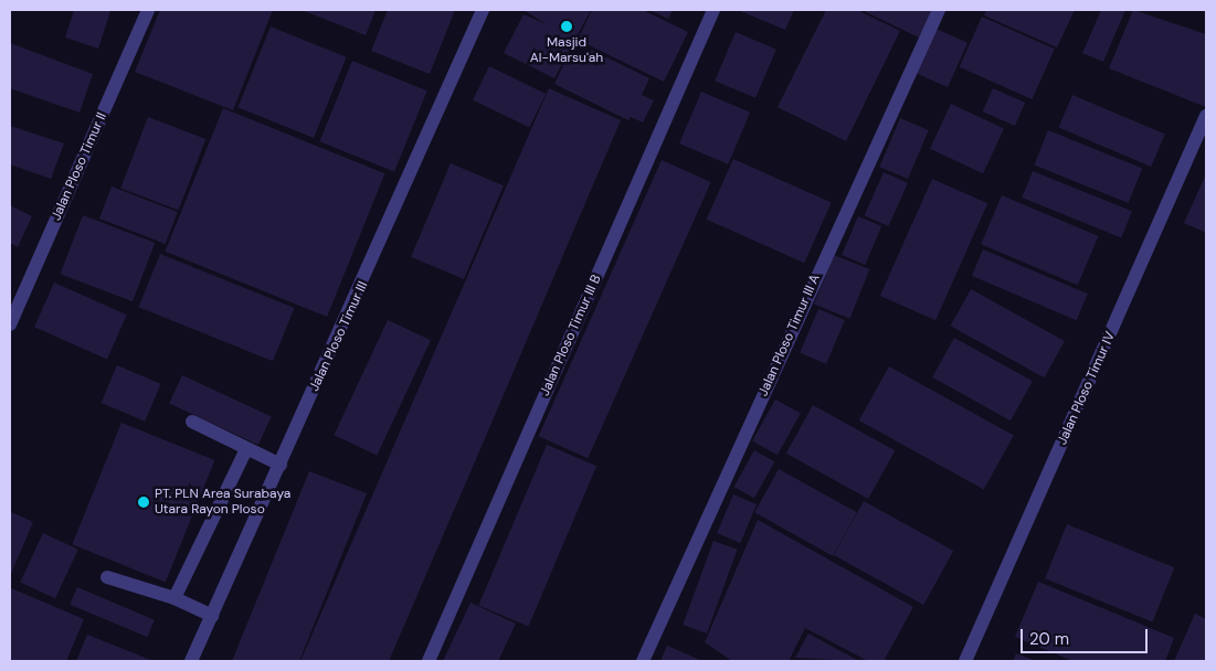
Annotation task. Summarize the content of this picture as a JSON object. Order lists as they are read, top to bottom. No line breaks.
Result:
{"streets":{"street":["Jalan Ploso Timur II","Jalan Ploso Timur III B","Jalan Ploso Timur III A","Jalan Ploso Timur III","Jalan Ploso Timur IV"]},"places":["Masjid Al-Marsu'ah","PT. PLN Area Surabaya Utara Rayon Ploso"],"scale_bar":"20 m"}
